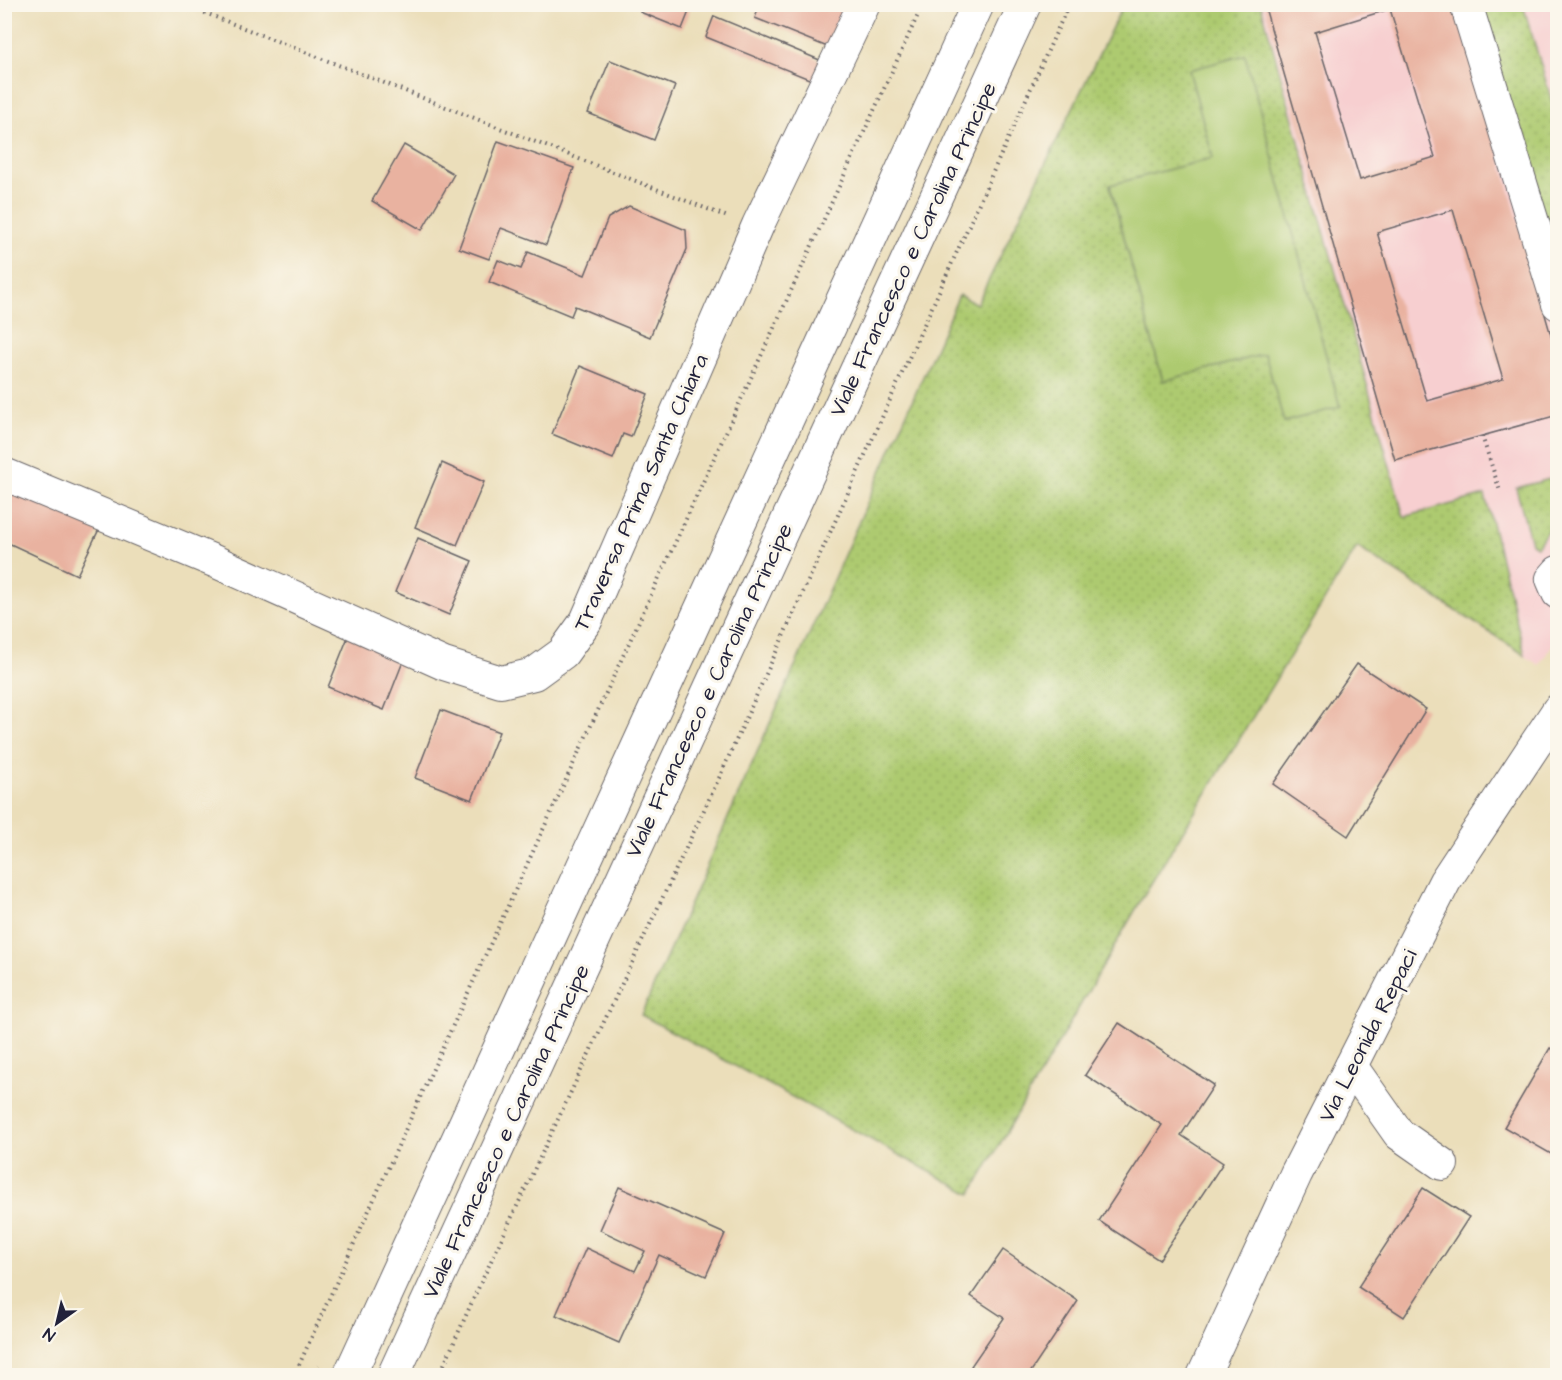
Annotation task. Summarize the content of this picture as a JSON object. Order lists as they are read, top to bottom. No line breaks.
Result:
{"streets":{"street":["Viale Francesco e Carolina Principe","Traversa Prima Santa Chiara","Via Leonida Repaci"]},"north":"bottom left"}
